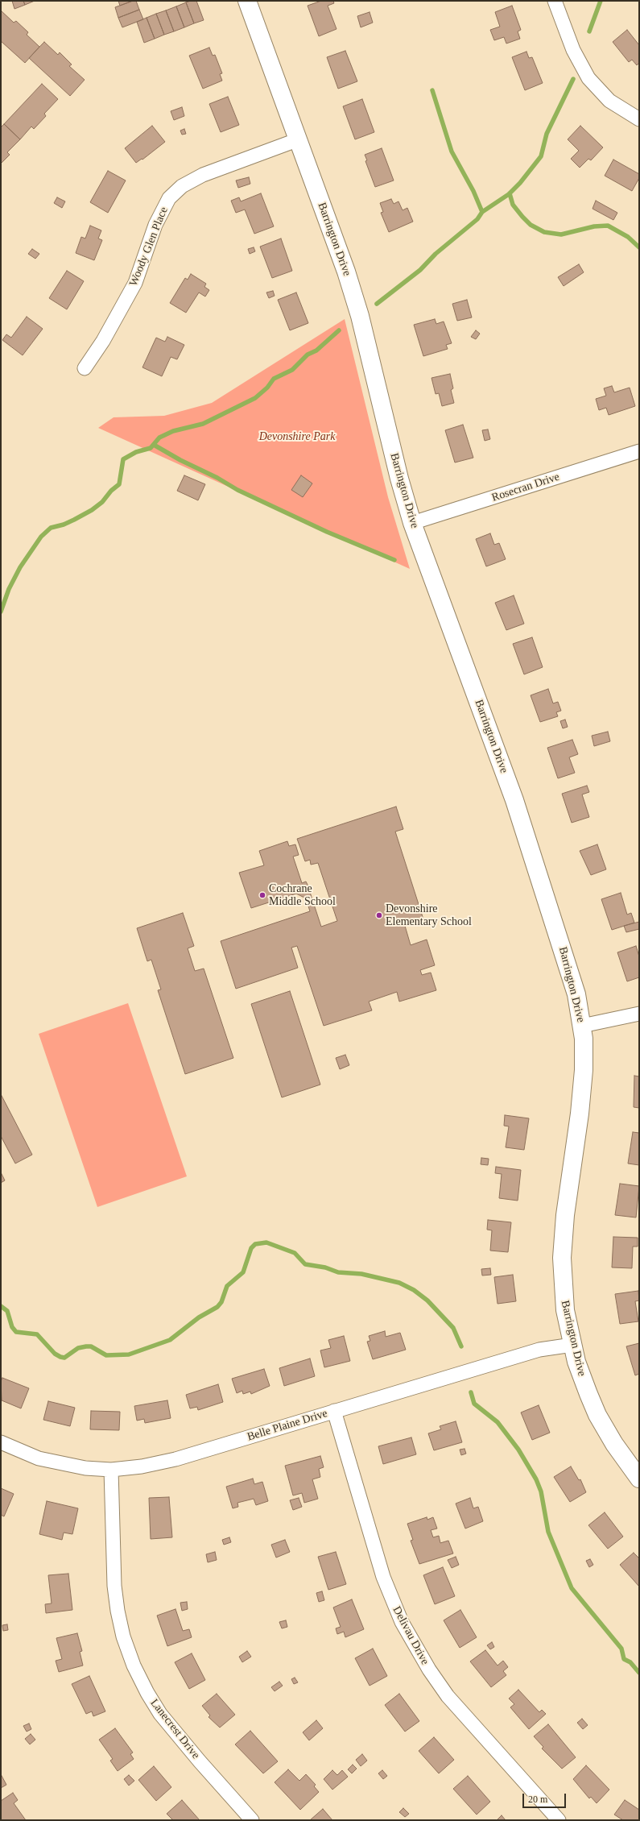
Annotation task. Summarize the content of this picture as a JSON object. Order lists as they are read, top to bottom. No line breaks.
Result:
{"streets":{"street":["Barrington Drive","Woody Glen Place","Rosecran Drive","Belle Plaine Drive","Delivau Drive","Lanecrest Drive"]},"crossings":[["Barrington Drive","Woody Glen Place"],["Barrington Drive","Rosecran Drive"],["Barrington Drive","Belle Plaine Drive"],["Belle Plaine Drive","Delivau Drive"],["Belle Plaine Drive","Lanecrest Drive"]],"parks":["Devonshire Park"],"places":["Cochrane Middle School","Devonshire Elementary School"],"scale_bar":"20 m"}
